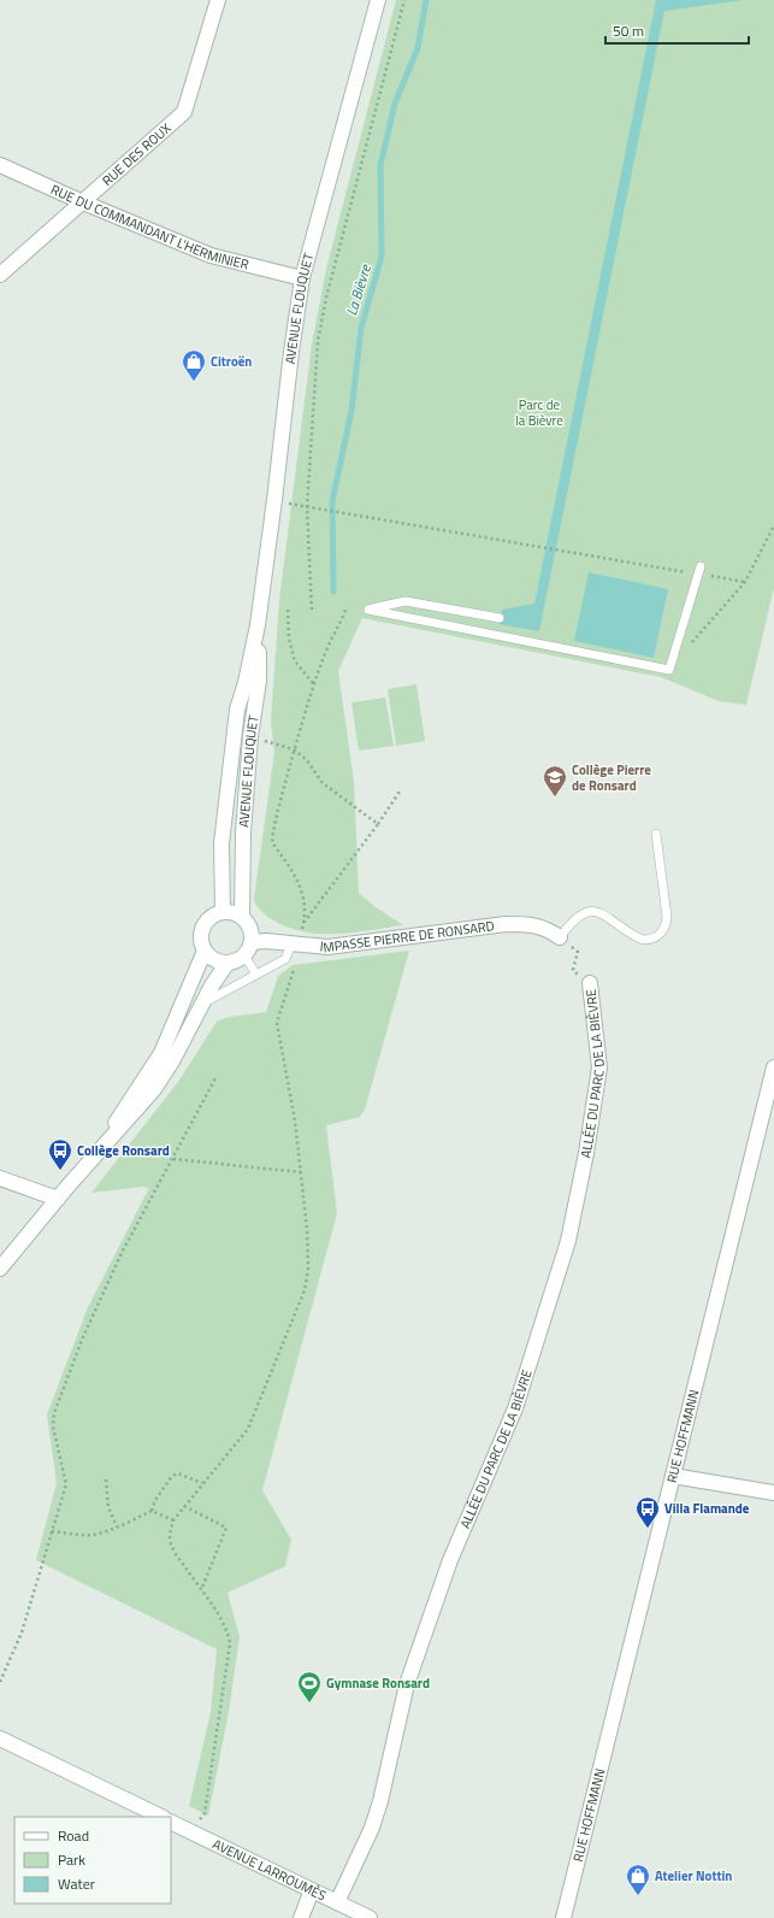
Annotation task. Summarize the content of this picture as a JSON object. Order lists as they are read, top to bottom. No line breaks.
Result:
{"streets":{"street":["RUE DES ROUX","RUE DU COMMANDANT L'HERMINIER","AVENUE FLOUQUET","IMPASSE PIERRE DE RONSARD","ALLÉE DU PARC DE LA BIÈVRE","RUE HOFFMANN","AVENUE LARROUMÈS"]},"crossings":[["RUE DES ROUX","RUE DU COMMANDANT L'HERMINIER"],["RUE DU COMMANDANT L'HERMINIER","AVENUE FLOUQUET"],["AVENUE FLOUQUET","IMPASSE PIERRE DE RONSARD"],["ALLÉE DU PARC DE LA BIÈVRE","AVENUE LARROUMÈS"]],"water":["La Bièvre"],"parks":["Parc de la Bièvre"],"places":{"shop":["Citroën","Atelier Nottin"],"school or university":["Collège Pierre de Ronsard"],"bus stop":["Collège Ronsard","Villa Flamande"],"sports":["Gymnase Ronsard"]},"legend":["Road","Park","Water"],"scale_bar":"50 m"}
